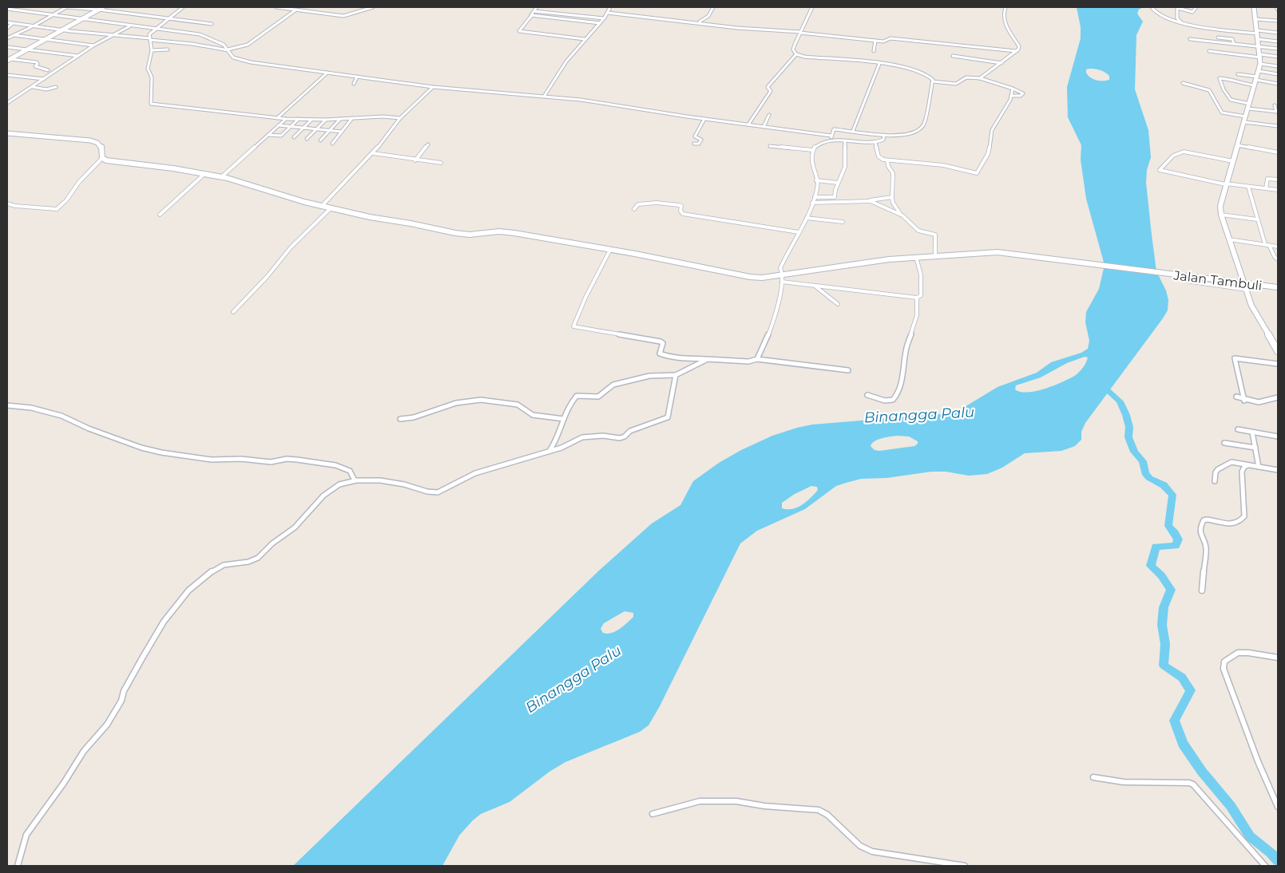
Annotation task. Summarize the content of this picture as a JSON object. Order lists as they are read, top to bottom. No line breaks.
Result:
{"streets":{"street":["Jalan Tambuli"]},"water":["Binangga Palu"]}
